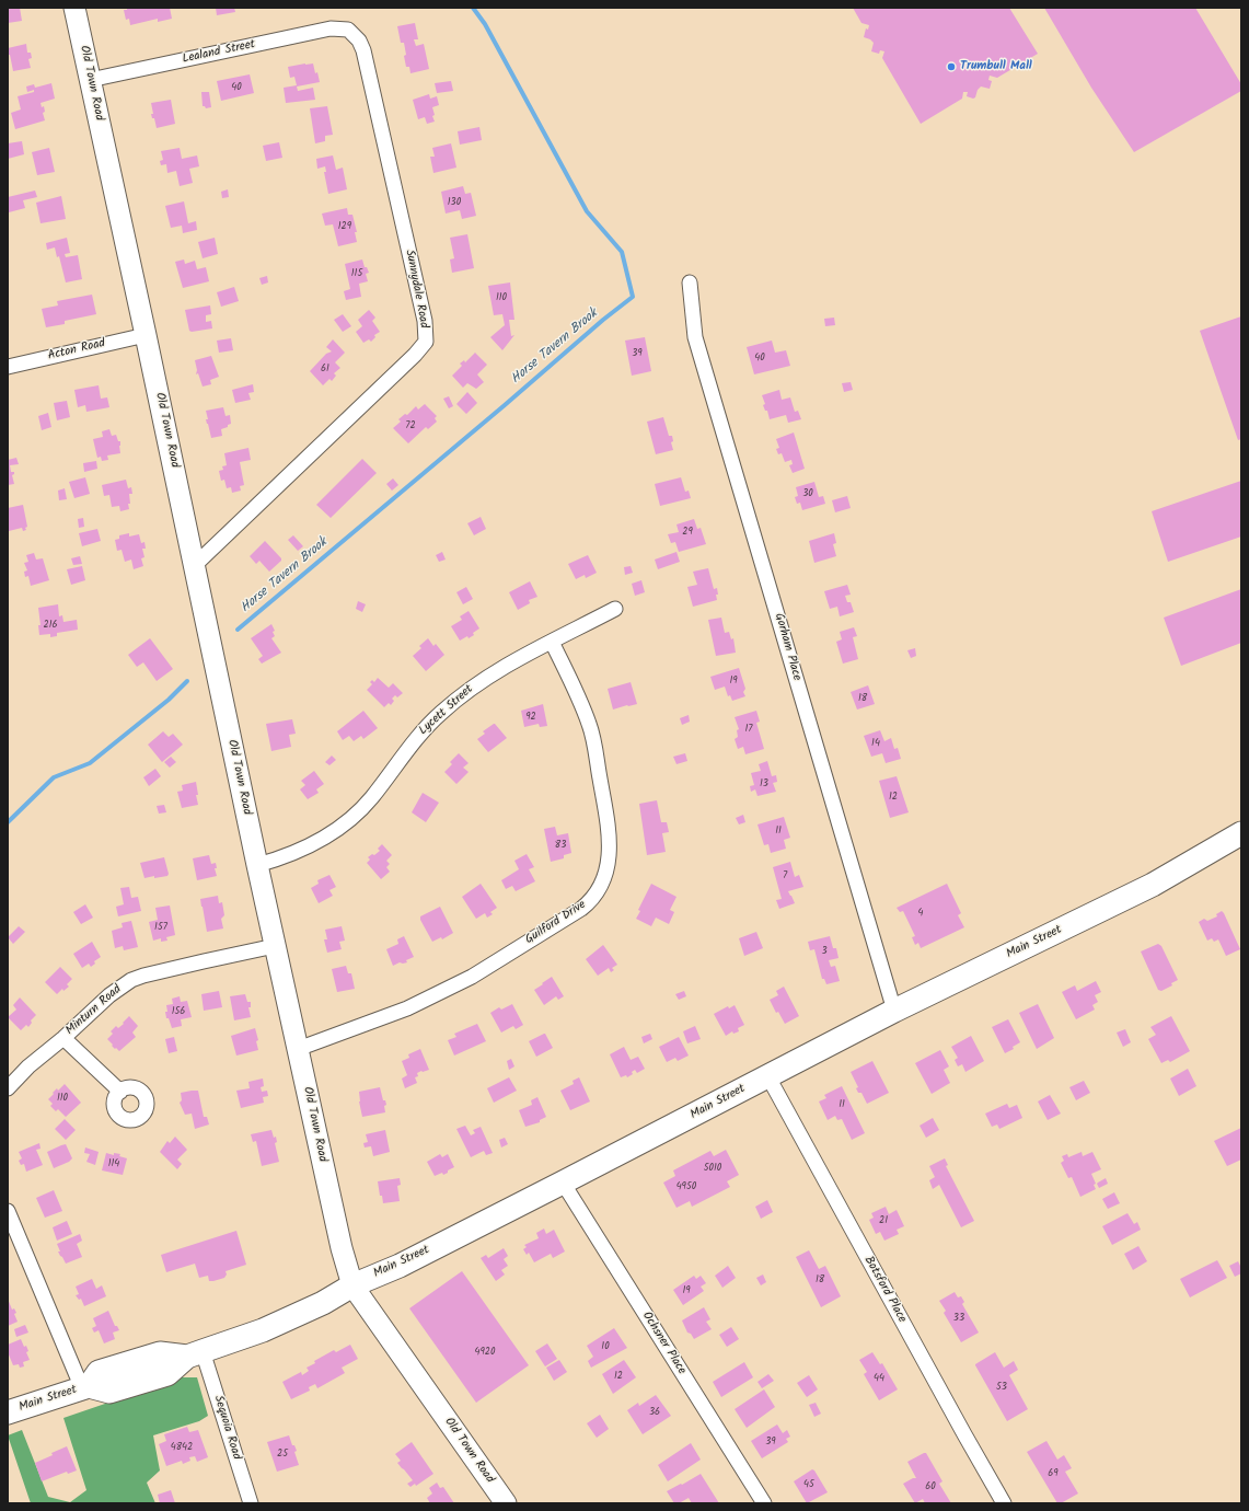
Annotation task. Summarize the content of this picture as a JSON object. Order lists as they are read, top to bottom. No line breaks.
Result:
{"streets":{"main road":["Old Town Road","Main Street"],"street":["Lealand Street","Sunnydale Road","Acton Road","Gorham Place","Lycett Street","Guilford Drive","Minturn Road","Botsford Place","Ochsner Place","Sequoia Road"]},"crossings":[["Lealand Street","Old Town Road"],["Lealand Street","Sunnydale Road"],["Old Town Road","Sunnydale Road"],["Old Town Road","Acton Road"],["Old Town Road","Lycett Street"],["Old Town Road","Guilford Drive"],["Old Town Road","Main Street"],["Old Town Road","Minturn Road"],["Gorham Place","Main Street"],["Lycett Street","Guilford Drive"],["Main Street","Botsford Place"],["Main Street","Ochsner Place"],["Main Street","Sequoia Road"]],"water":["Horse Tavern Brook"],"places":["Trumbull Mall"],"house_numbers":["40","130","129","115","110","39","40","61","72","30","29","216","19","18","92","17","14","13","12","11","83","7","4","157","3","156","110","11","114","5010","4950","21","18","19","33","10","4920","12","44","53","36","39","4842","25","69","45","60"]}
